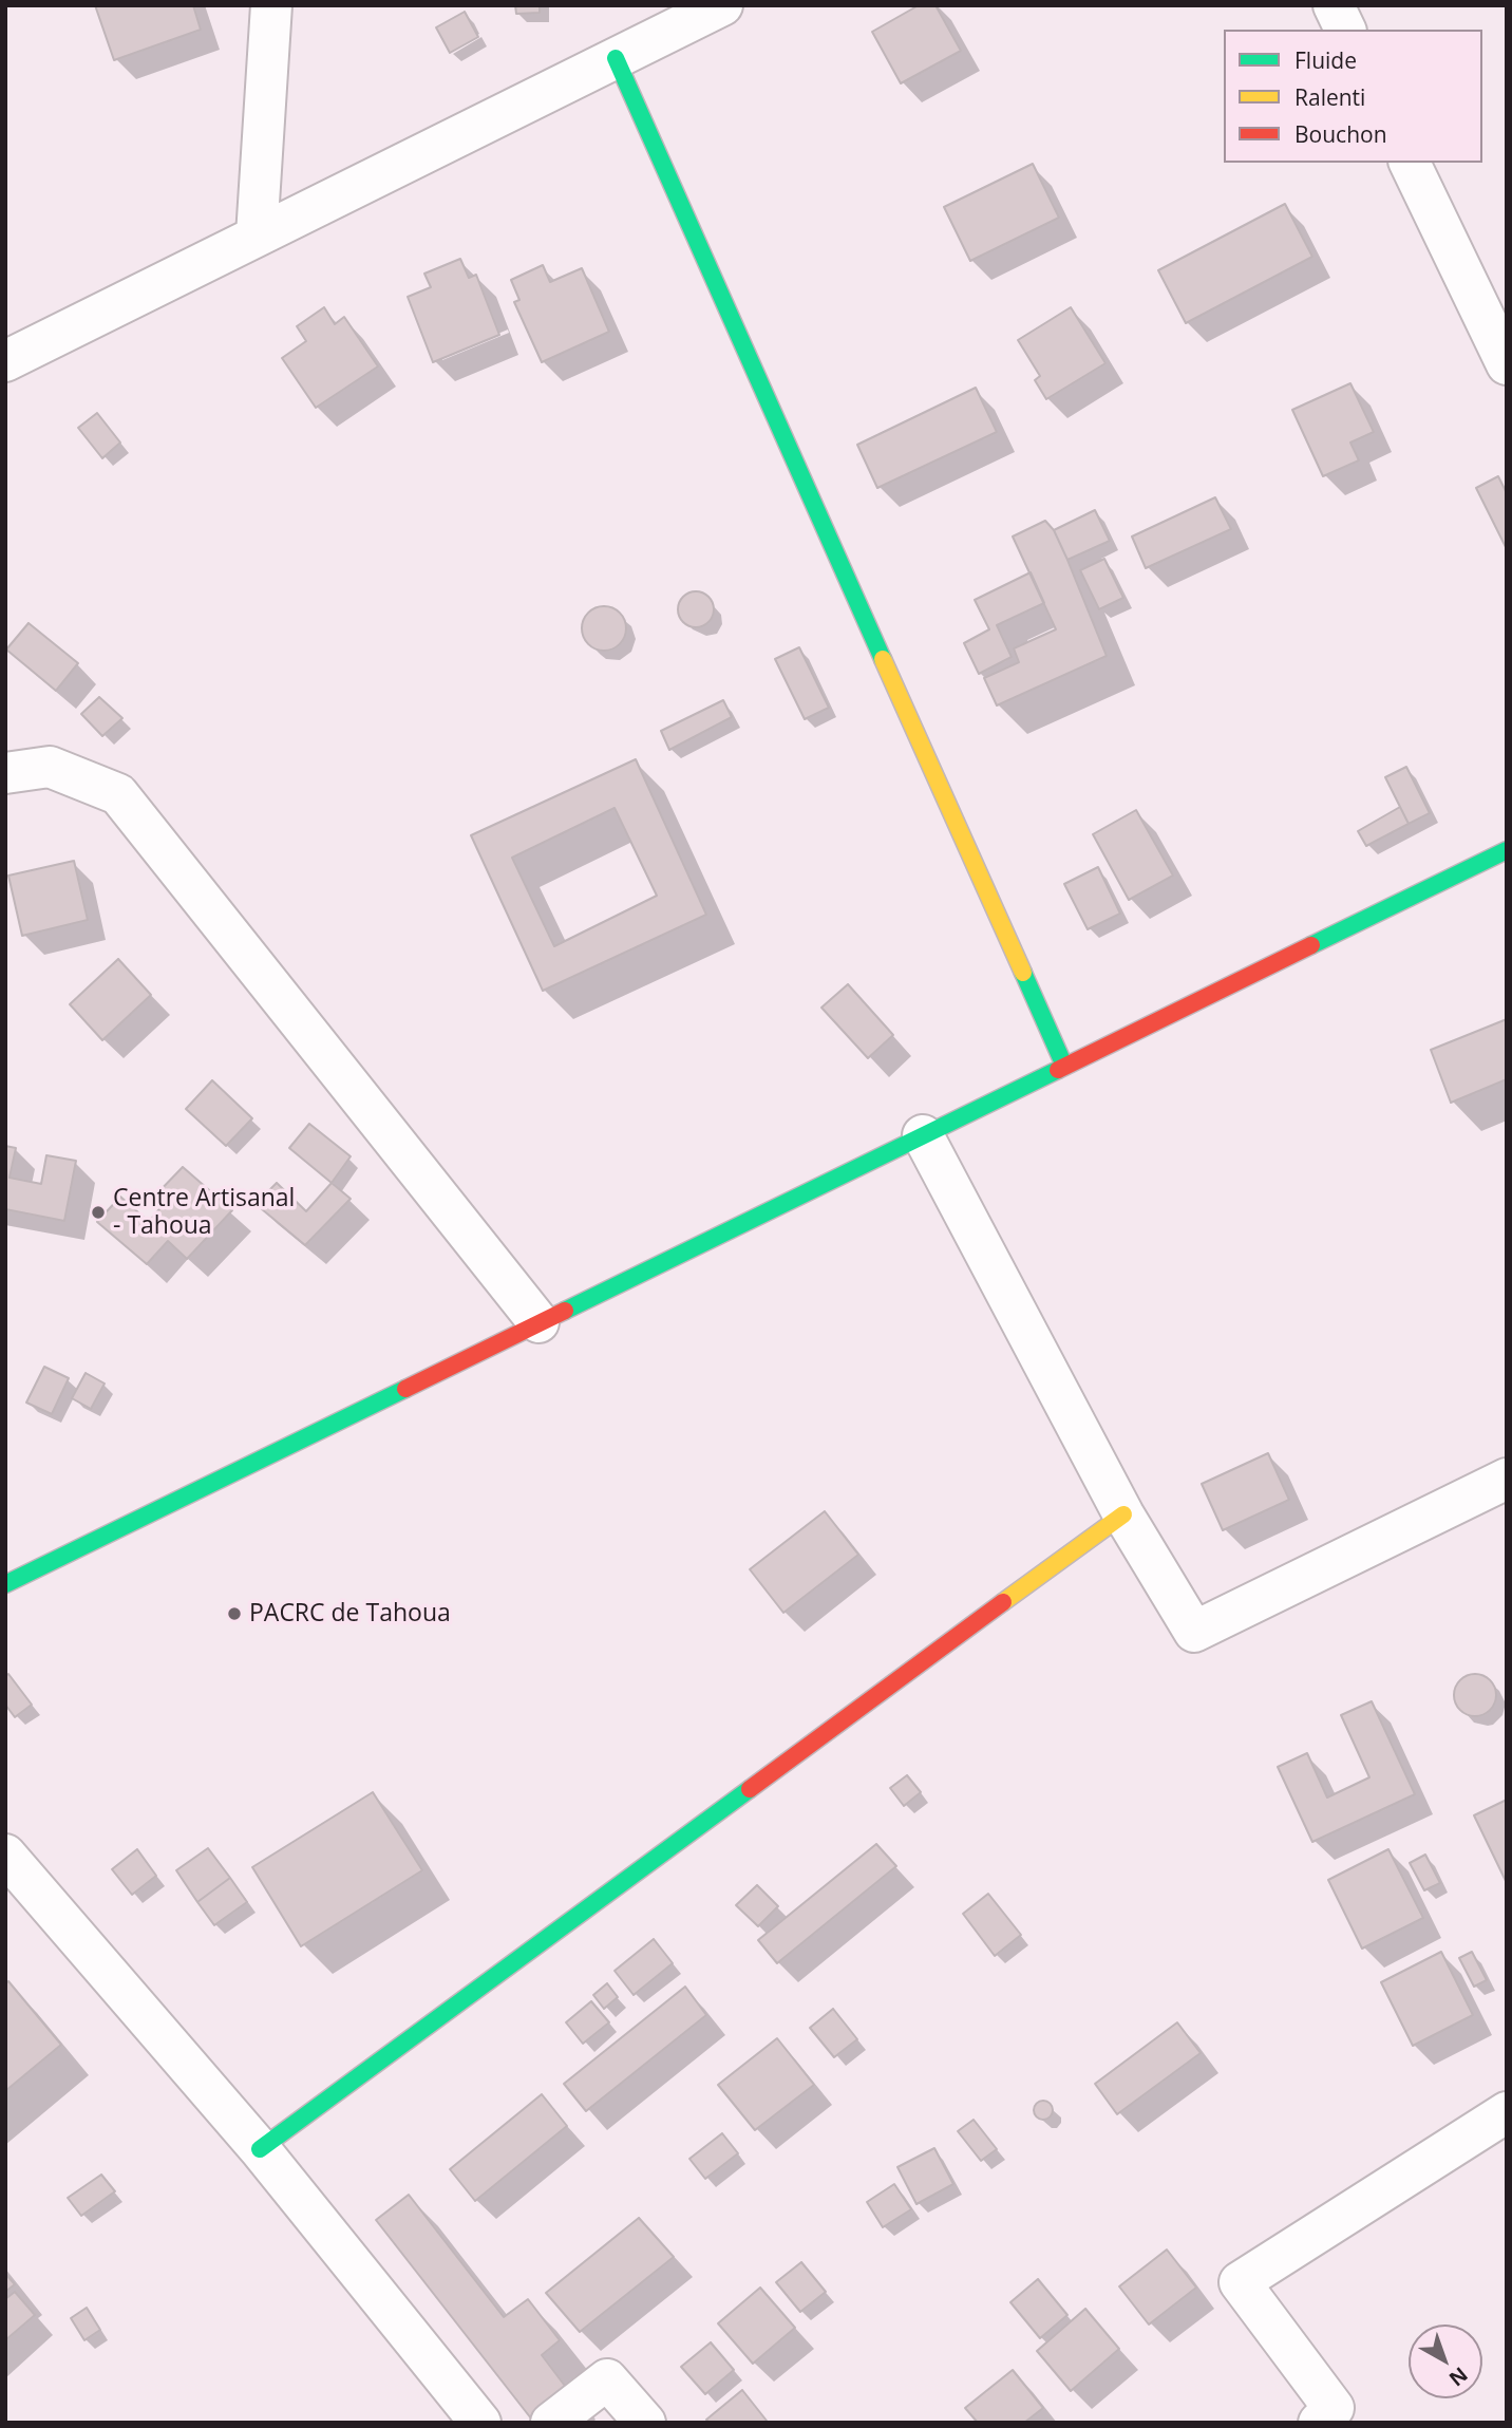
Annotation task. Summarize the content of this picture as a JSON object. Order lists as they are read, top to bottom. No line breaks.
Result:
{"places":["Centre Artisanal - Tahoua","PACRC de Tahoua"],"legend":["Fluide","Ralenti","Bouchon"],"north":"bottom right"}
